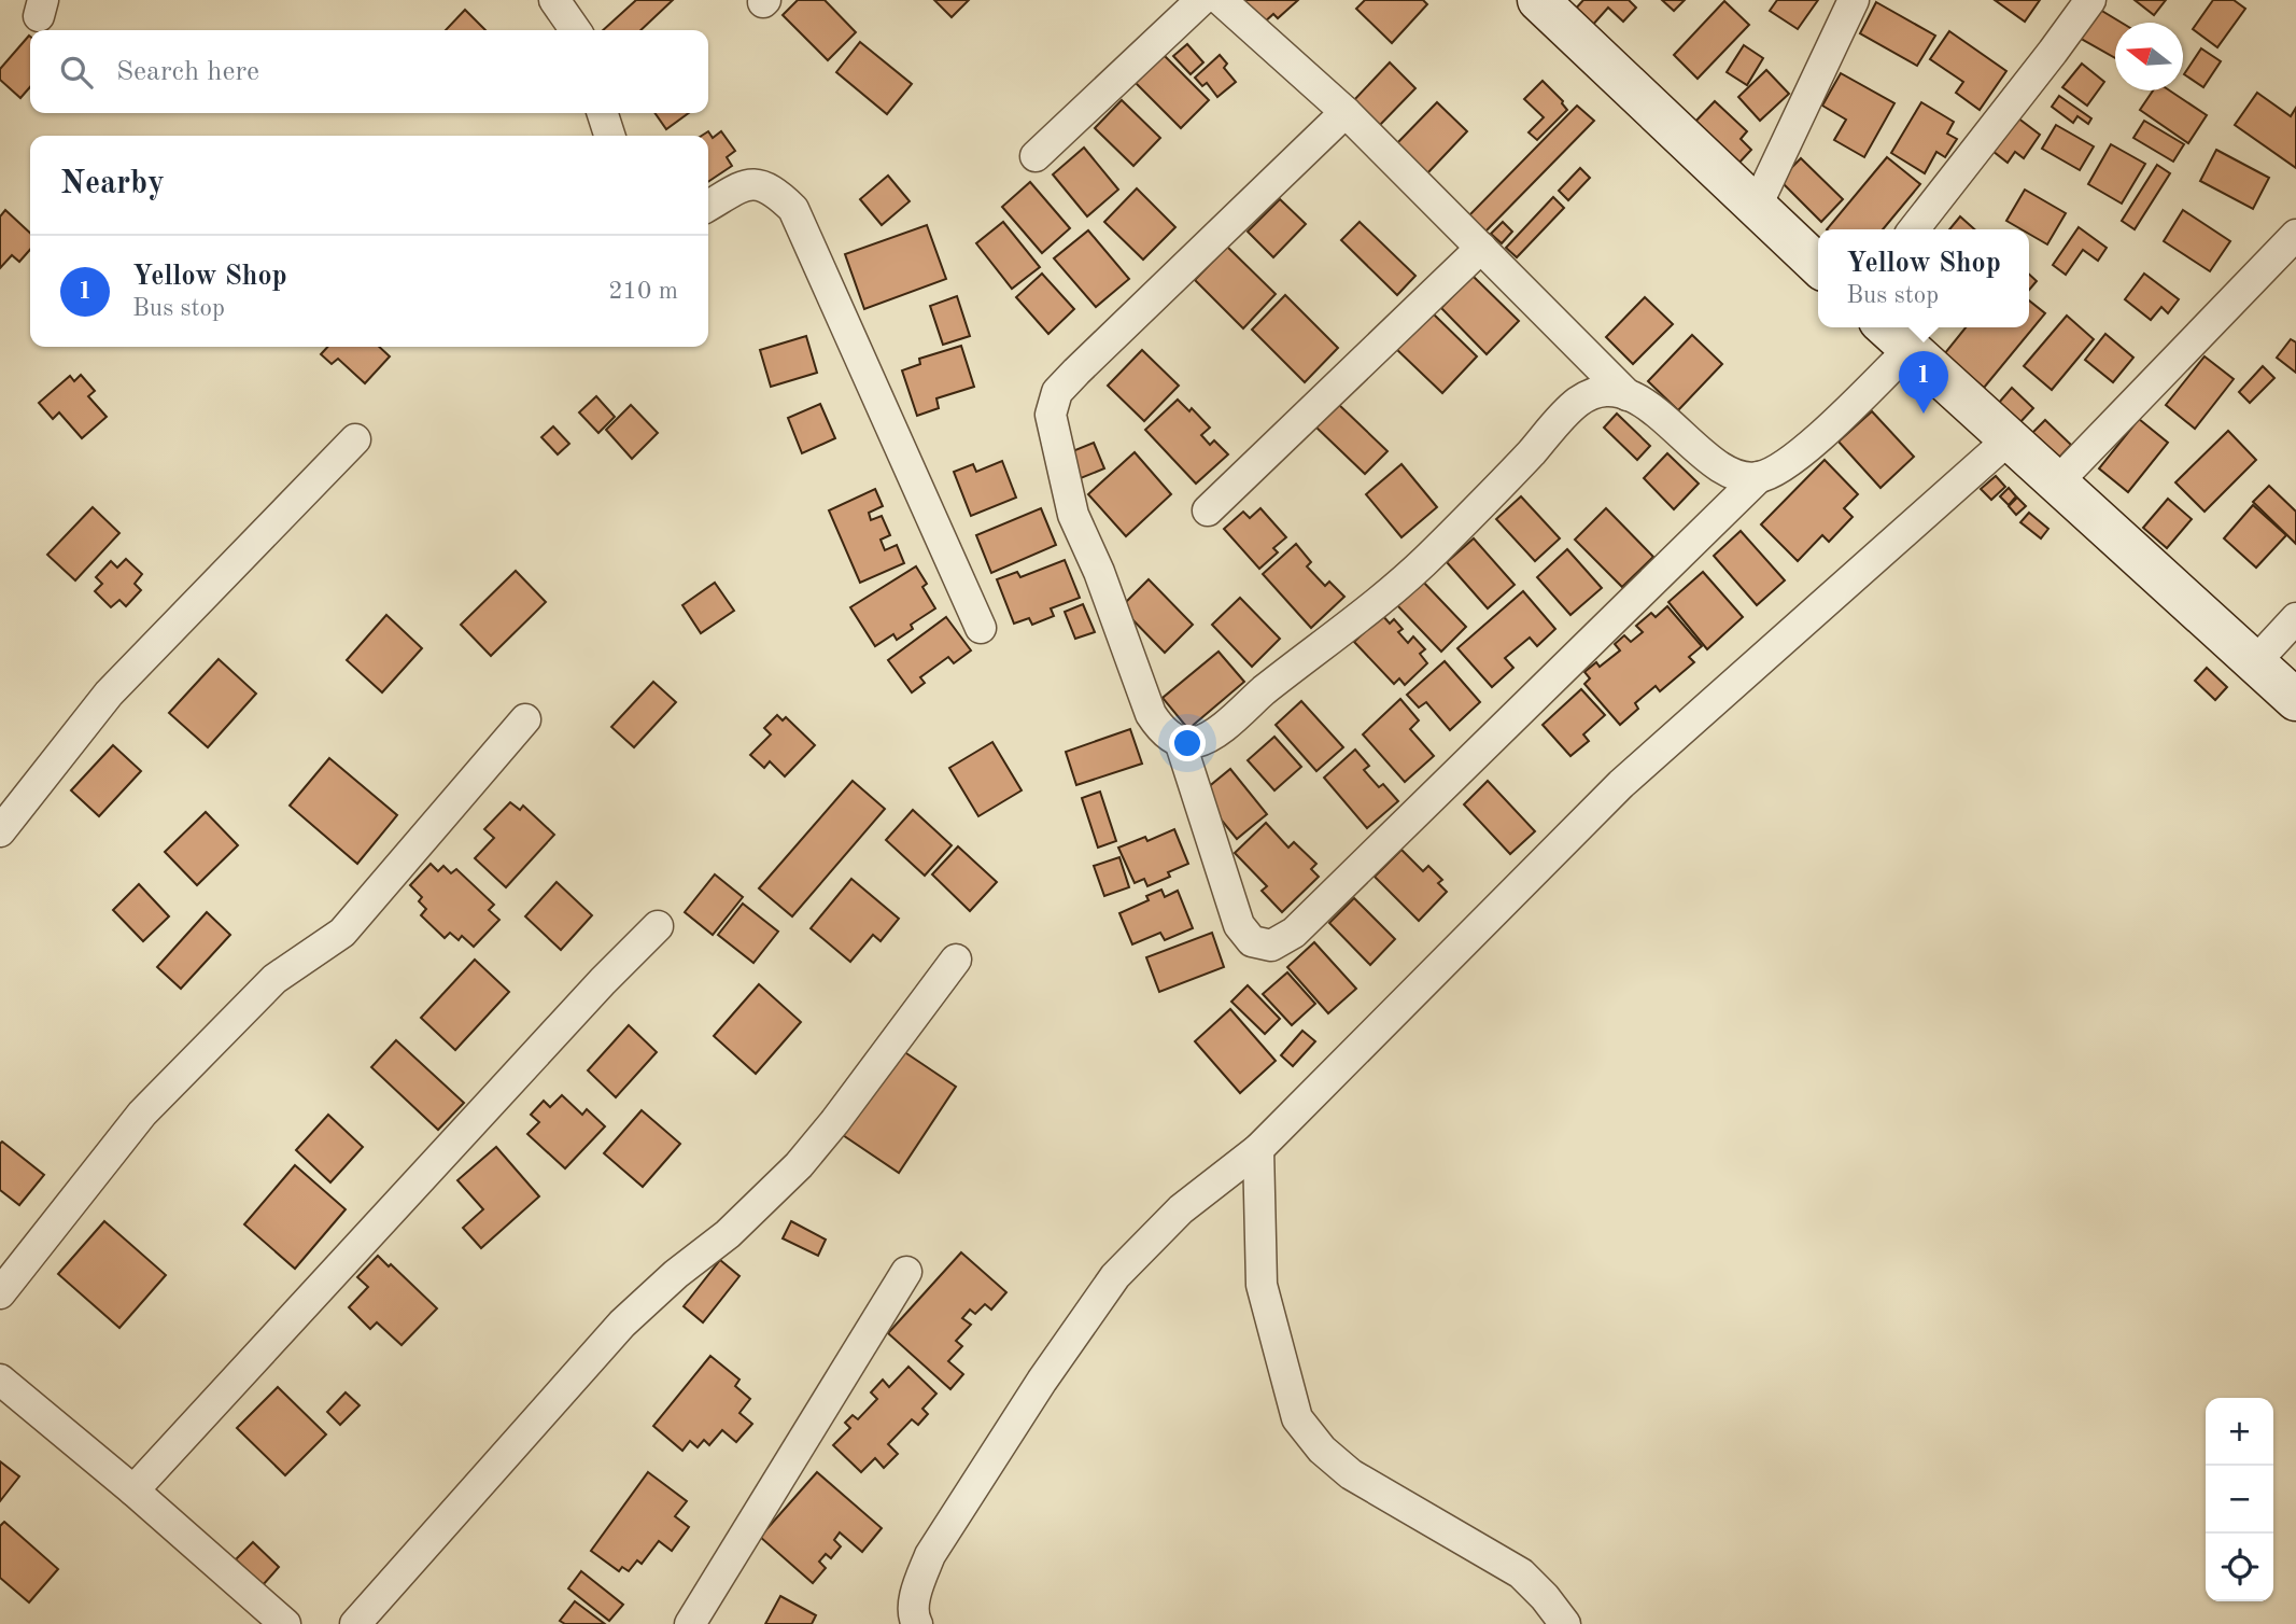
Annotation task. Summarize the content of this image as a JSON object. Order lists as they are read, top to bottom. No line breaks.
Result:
{"north":"left","page":{"search":"Search here","heading":"Nearby","popup":["Yellow Shop","Bus stop"],"list":[{"mark":"1","name":"Yellow Shop","note":"Bus stop","value":"210 m"}],"pins":"1","map_buttons":["+","−"]}}
